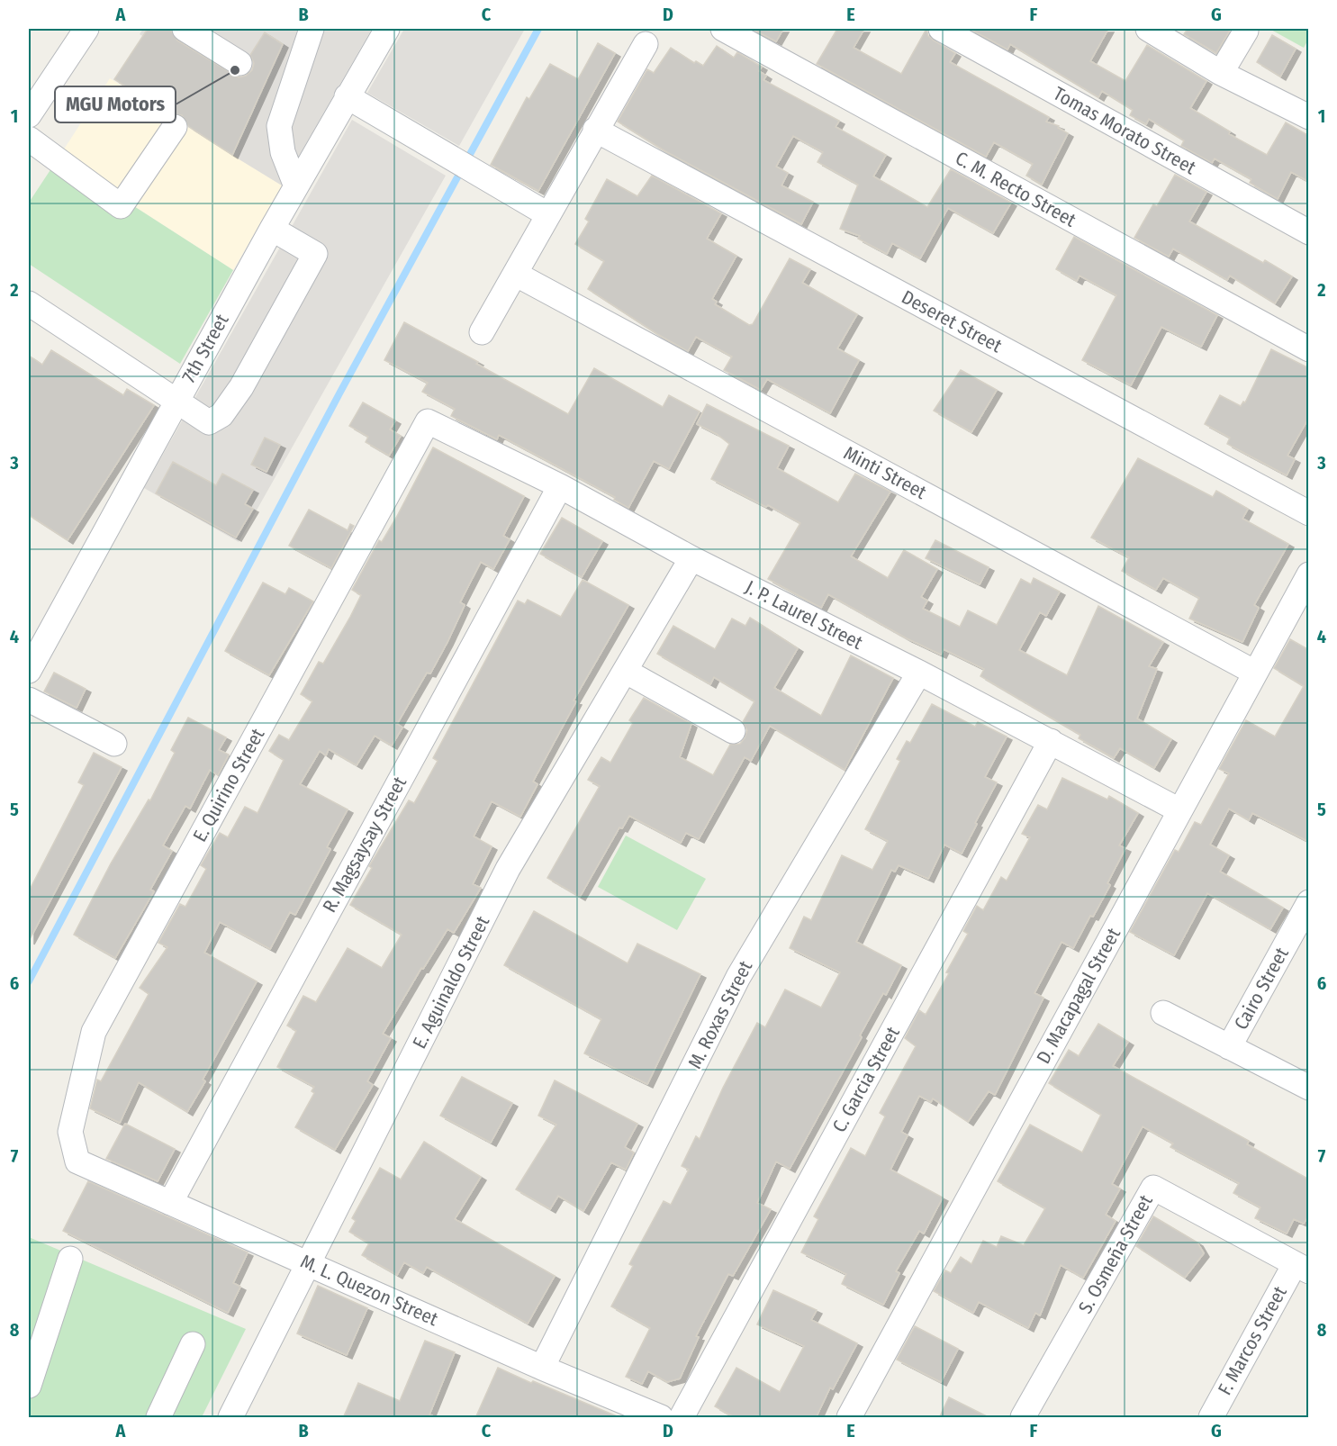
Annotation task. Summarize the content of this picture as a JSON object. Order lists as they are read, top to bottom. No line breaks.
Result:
{"streets":{"street":["Tomas Morato Street","C. M. Recto Street","Deseret Street","7th Street","Minti Street","J. P. Laurel Street","E. Quirino Street","R. Magsaysay Street","E. Aguinaldo Street","Cairo Street","D. Macapagal Street","M. Roxas Street","C. Garcia Street","S. Osmeña Street","M. L. Quezon Street","F. Marcos Street"]},"crossings":[["Minti Street","D. Macapagal Street"],["J. P. Laurel Street","E. Quirino Street"],["J. P. Laurel Street","R. Magsaysay Street"],["J. P. Laurel Street","E. Aguinaldo Street"],["J. P. Laurel Street","D. Macapagal Street"],["J. P. Laurel Street","M. Roxas Street"],["J. P. Laurel Street","C. Garcia Street"],["E. Quirino Street","M. L. Quezon Street"],["R. Magsaysay Street","M. L. Quezon Street"],["E. Aguinaldo Street","M. L. Quezon Street"],["M. Roxas Street","M. L. Quezon Street"],["S. Osmeña Street","F. Marcos Street"]],"places":["MGU Motors"],"grid":{"columns":["A","B","C","D","E","F","G"],"rows":["1","2","3","4","5","6","7","8"]}}
